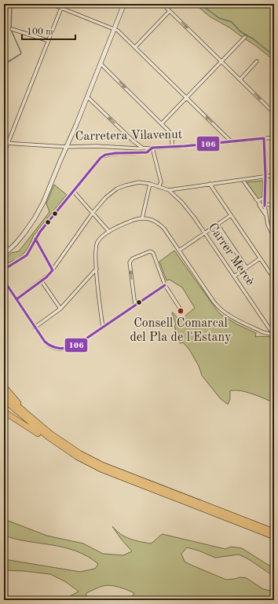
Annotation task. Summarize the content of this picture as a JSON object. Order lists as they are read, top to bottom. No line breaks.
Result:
{"streets":{"street":["Carretera Vilavenut","Carrer Mercè"]},"places":["Consell Comarcal del Pla de l'Estany"],"lines":["transit line 106"],"scale_bar":"100 m"}
